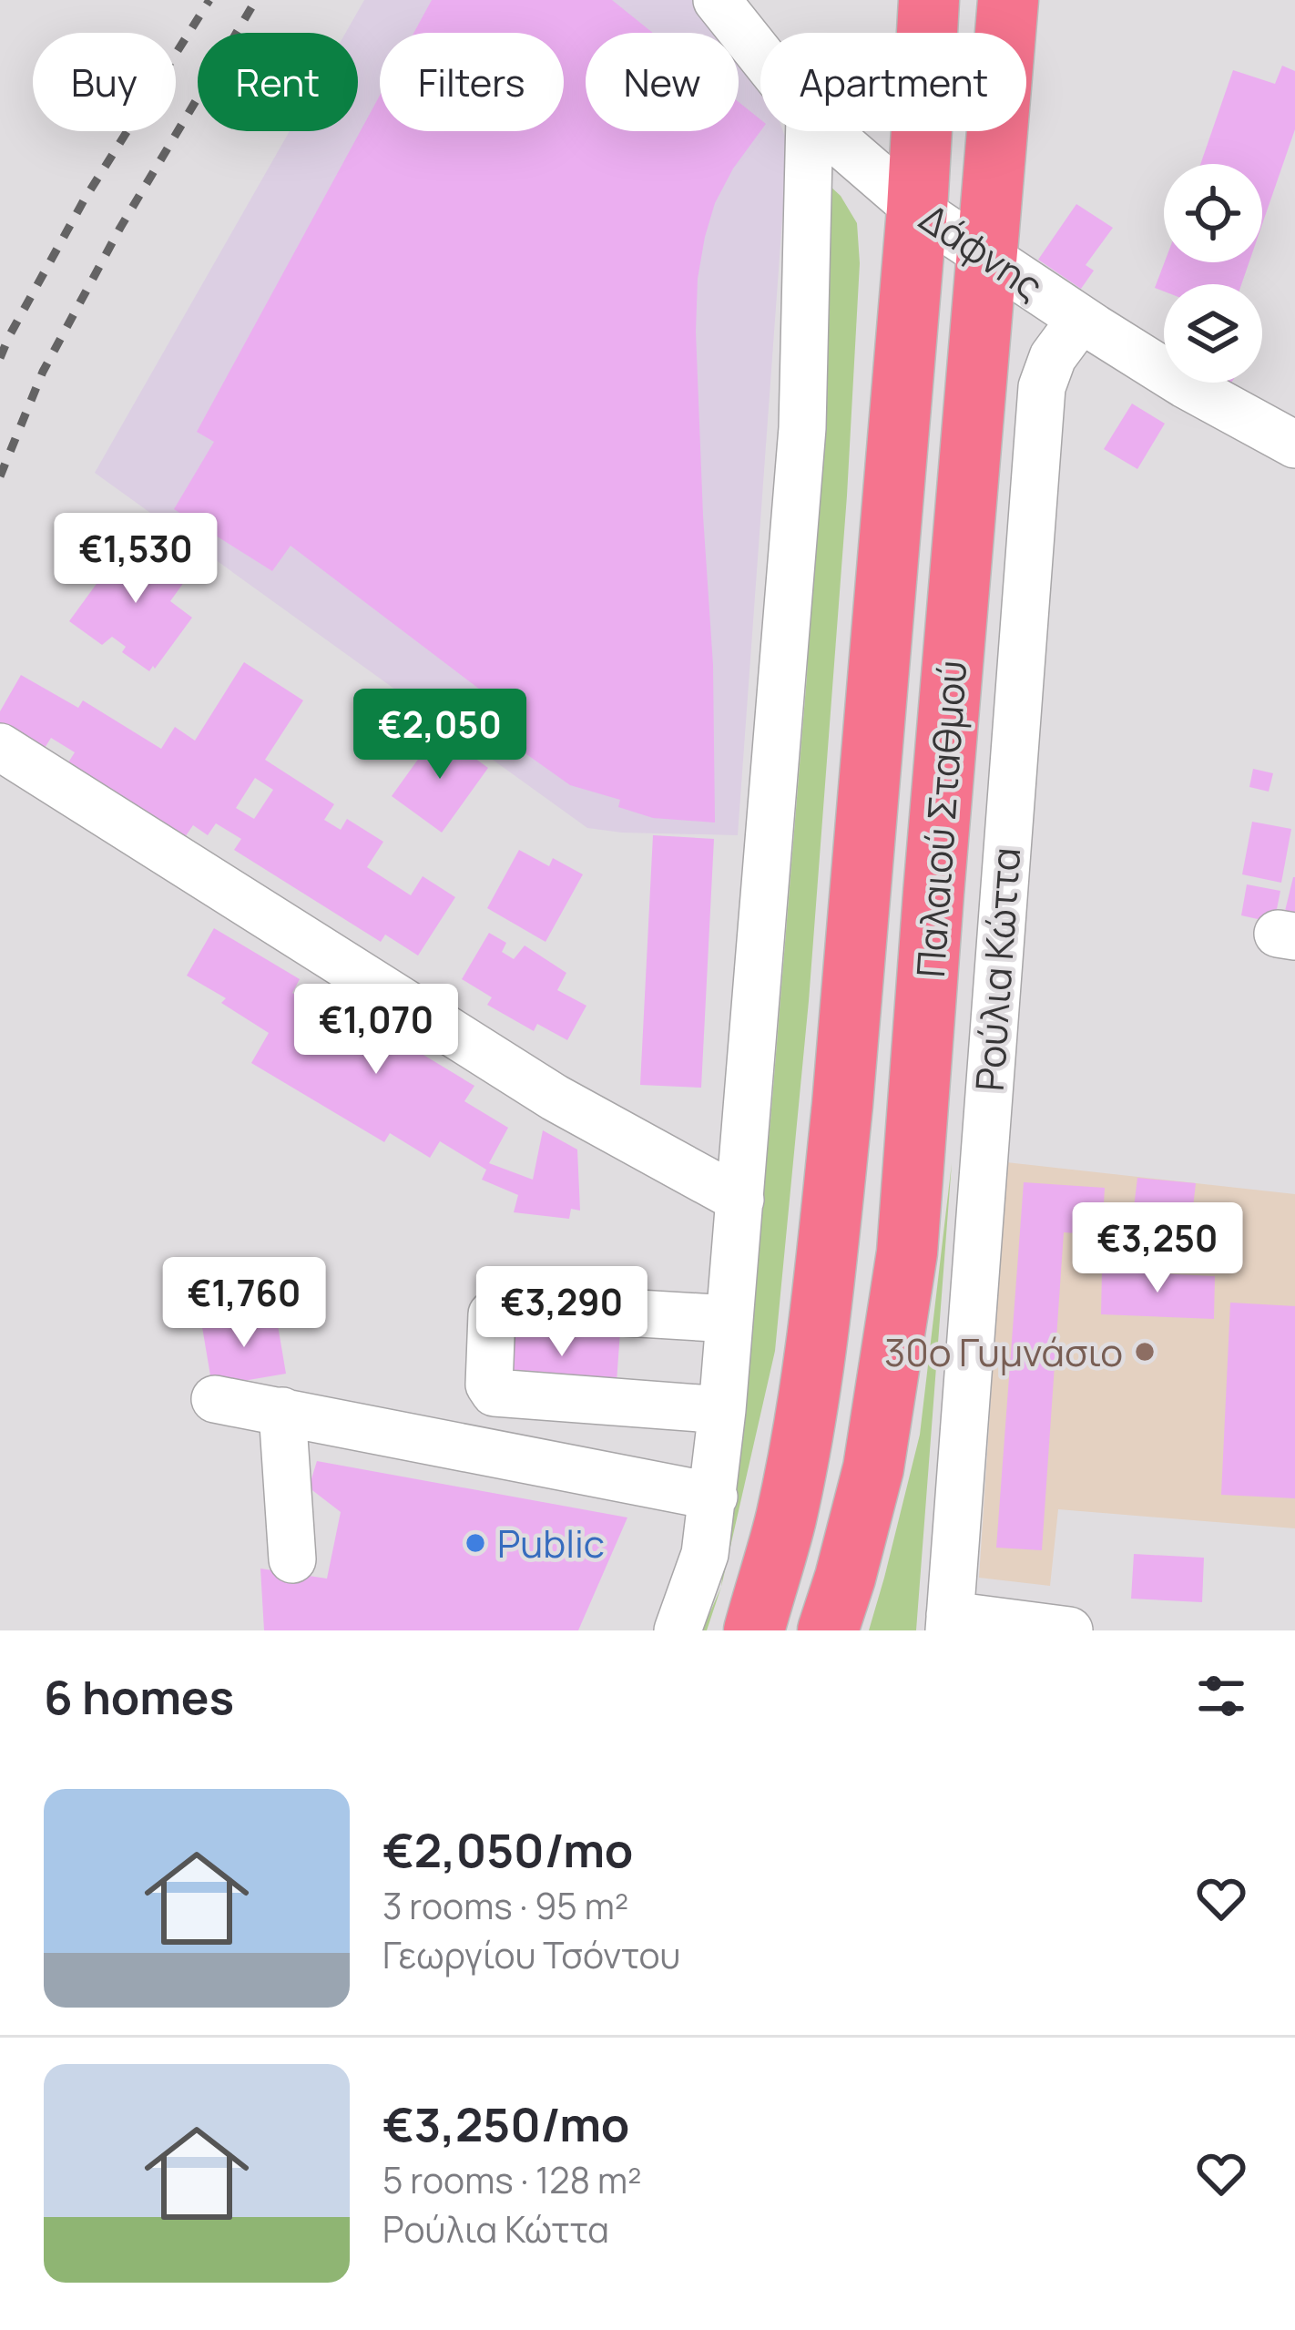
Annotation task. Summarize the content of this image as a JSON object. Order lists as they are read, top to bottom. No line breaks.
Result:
{"streets":{"highway":["Παλαιού Σταθμού"],"street":["Δάφνης","Ρούλια Κώττα"]},"crossings":[["Δάφνης","Παλαιού Σταθμού"],["Δάφνης","Ρούλια Κώττα"]],"places":["30ο Γυμνάσιο","Public"],"page":{"chip":["Buy","Rent","Filters","New","Apartment"],"price":["€1,530","€2,050","€1,070","€3,250","€1,760","€3,290"],"heading":"6 homes","list":[{"name":"€2,050/mo","note":"3 rooms · 95 m² · Γεωργίου Τσόντου"},{"name":"€3,250/mo","note":"5 rooms · 128 m² · Ρούλια Κώττα"}]}}
